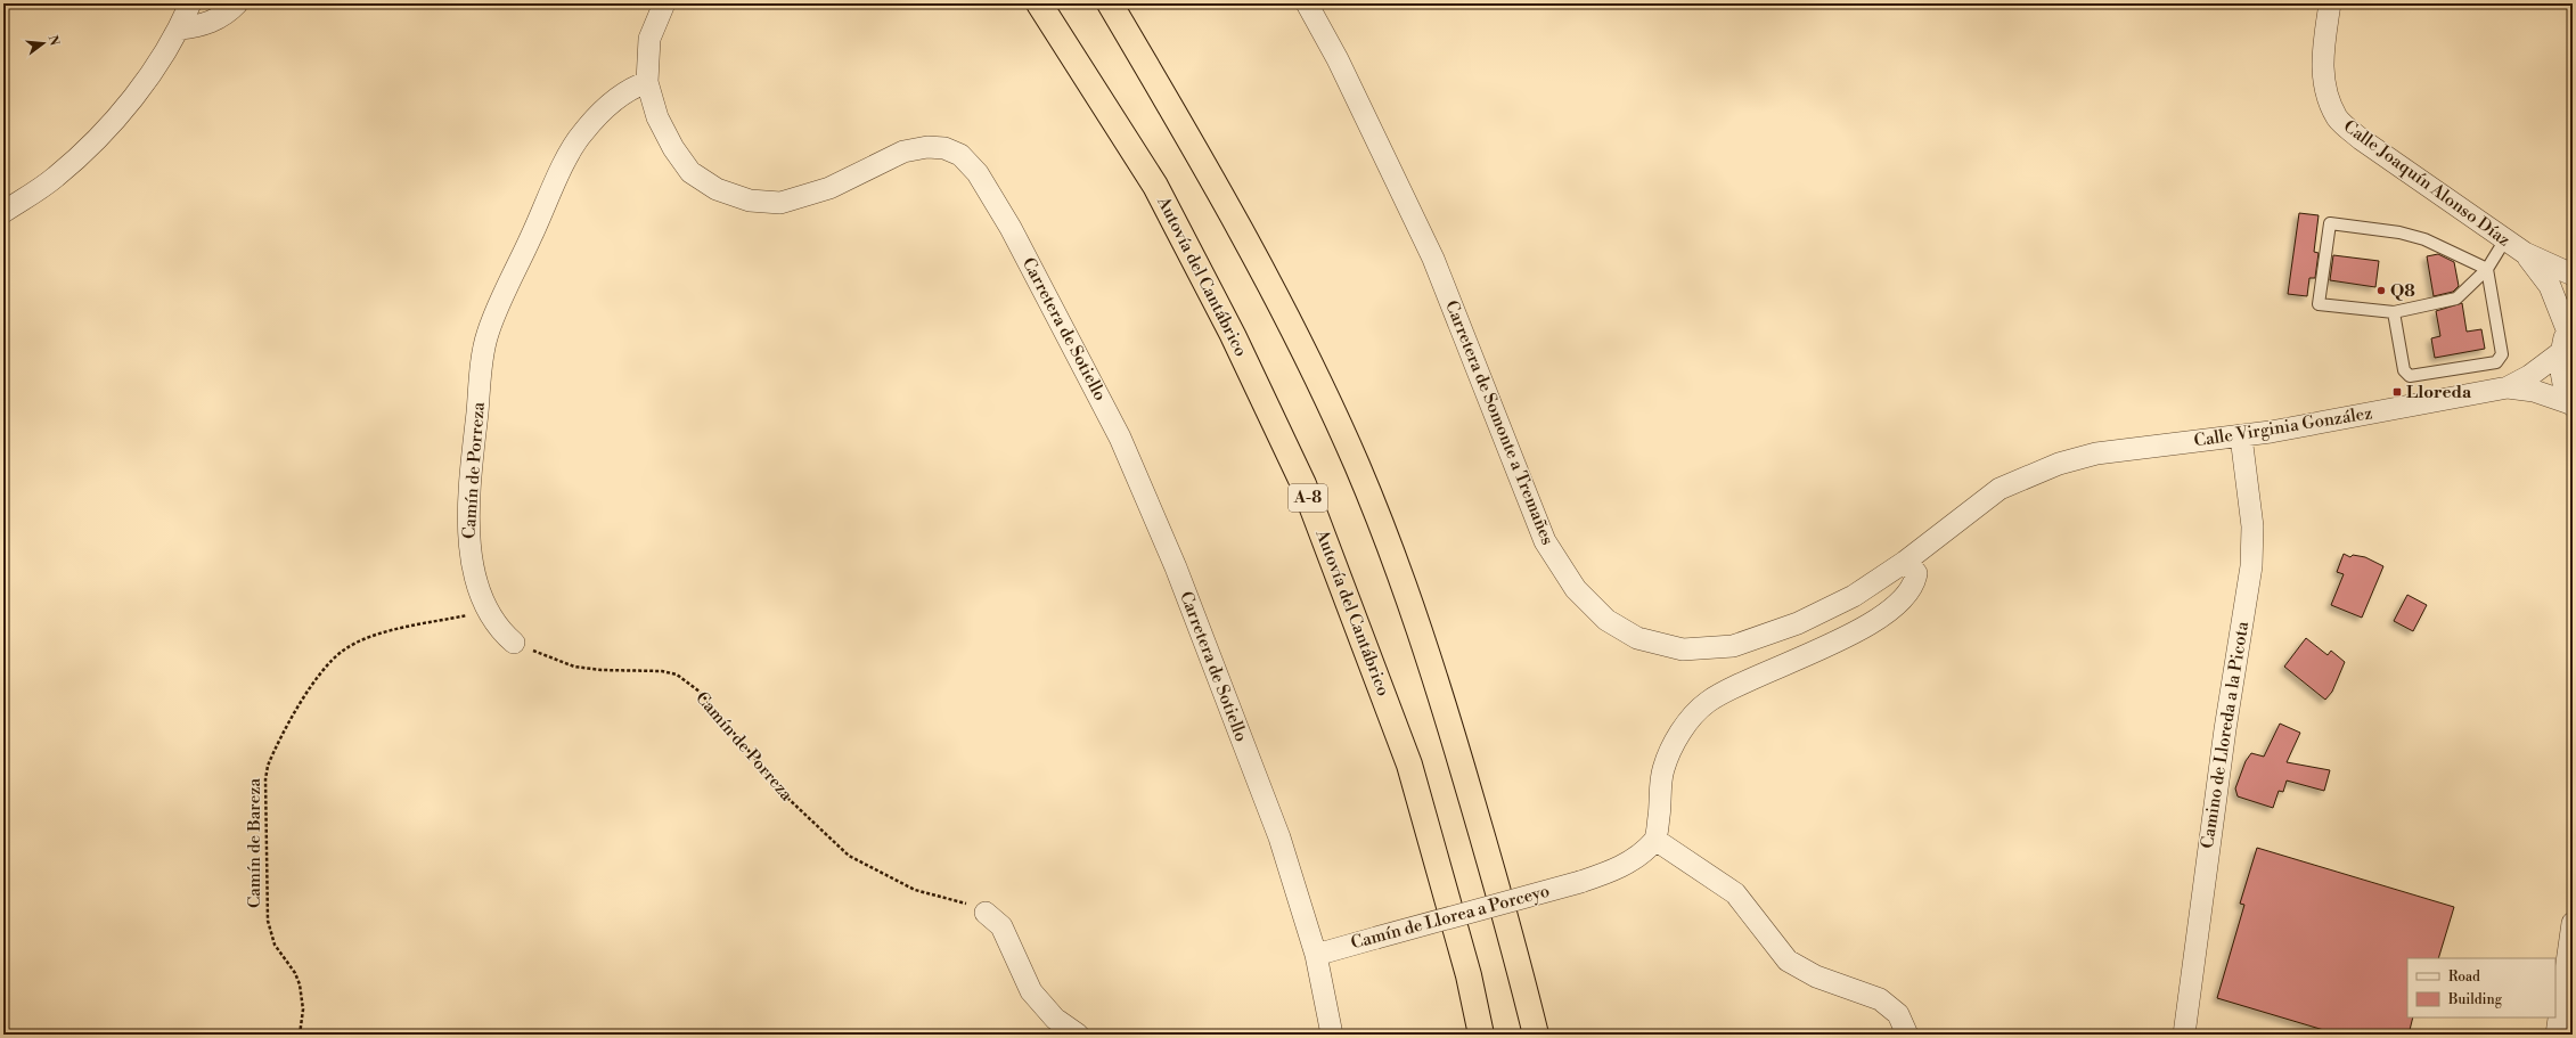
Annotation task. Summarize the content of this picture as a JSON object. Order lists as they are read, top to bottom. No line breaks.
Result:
{"streets":{"highway":["Autovía del Cantábrico","A-8"],"street":["Calle Joaquín Alonso Díaz","Carretera de Sotiello","Carretera de Somonte a Tremañes","Calle Virginia González","Camín de Porreza","Camino de Lloreda a la Picota","Camín de Llorea a Porceyo"],"path":["Camín de Bareza"]},"crossings":[["Carretera de Sotiello","Camín de Porreza"],["Carretera de Sotiello","Camín de Llorea a Porceyo"],["Carretera de Somonte a Tremañes","Calle Virginia González"],["Calle Virginia González","Camino de Lloreda a la Picota"],["Camín de Porreza","Camín de Bareza"]],"places":{"other":["Q8"],"transit":["Lloreda"]},"legend":["Road","Building"],"north":"right"}
